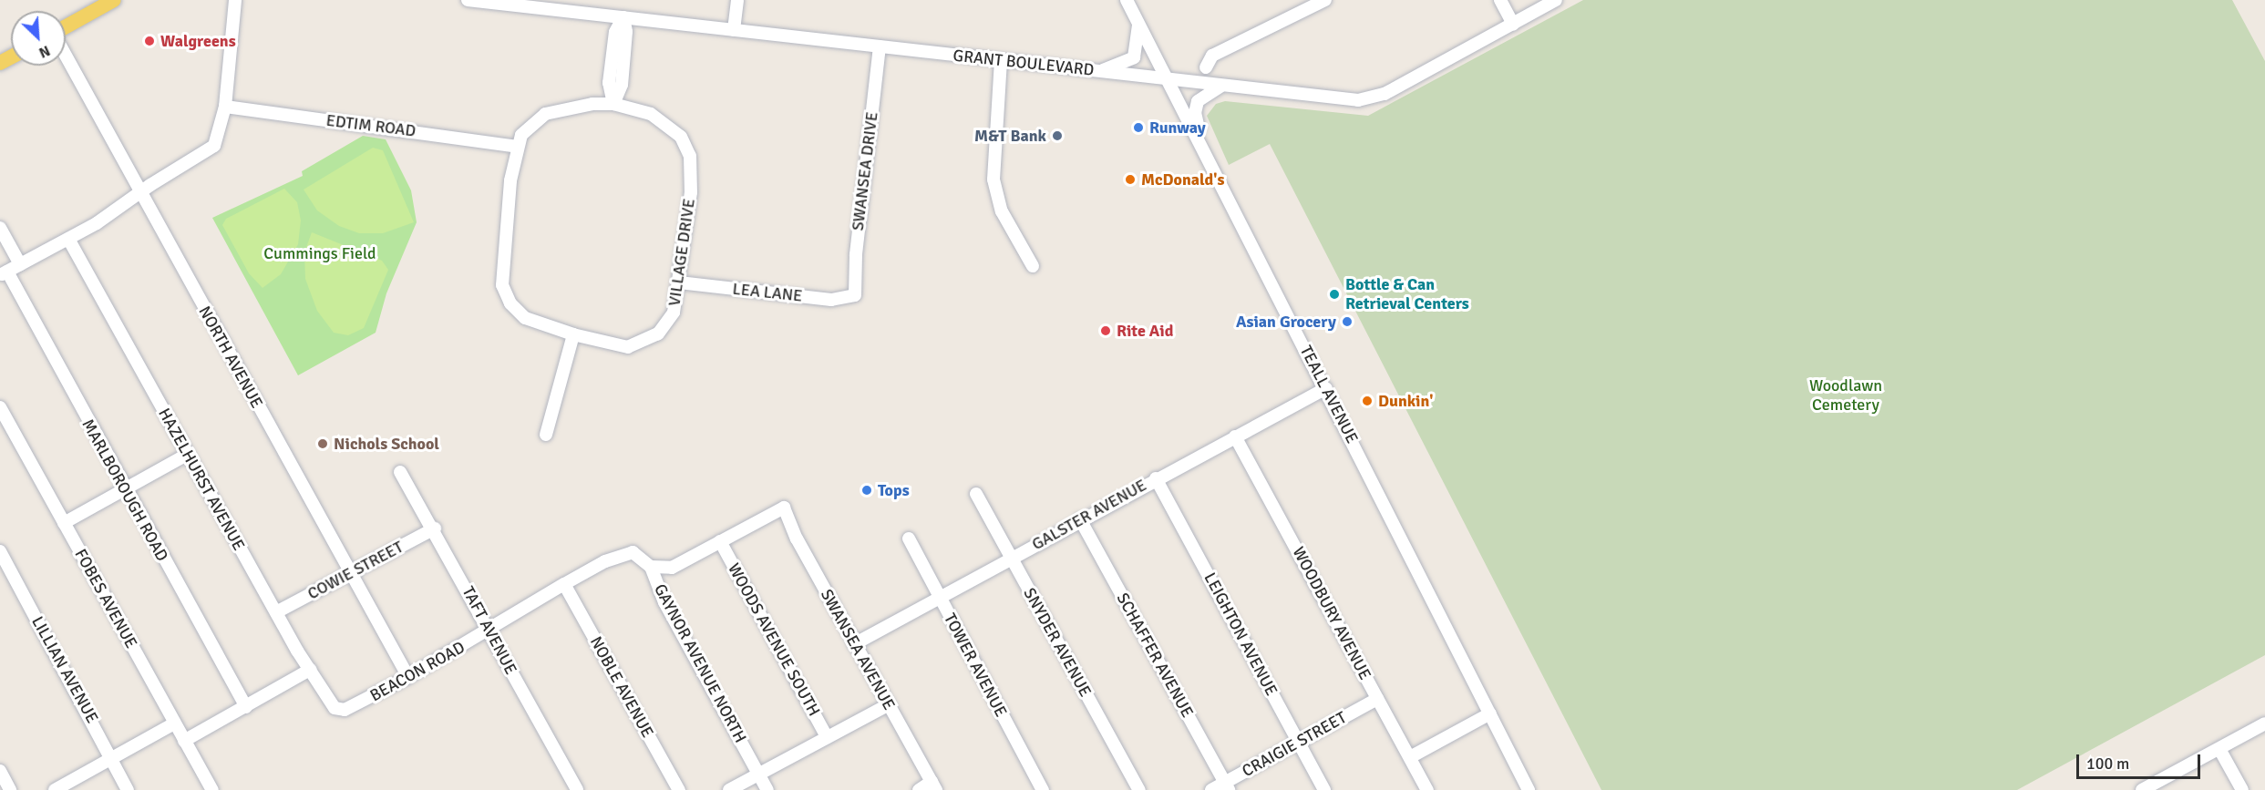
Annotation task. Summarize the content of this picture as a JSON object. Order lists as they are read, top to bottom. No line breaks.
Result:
{"streets":{"street":["GRANT BOULEVARD","EDTIM ROAD","SWANSEA DRIVE","VILLAGE DRIVE","LEA LANE","NORTH AVENUE","TEALL AVENUE","HAZELHURST AVENUE","MARLBOROUGH ROAD","GALSTER AVENUE","COWIE STREET","FOBES AVENUE","WOODBURY AVENUE","TAFT AVENUE","LEIGHTON AVENUE","WOODS AVENUE SOUTH","SNYDER AVENUE","SWANSEA AVENUE","SCHAFFER AVENUE","GAYNOR AVENUE NORTH","TOWER AVENUE","LILLIAN AVENUE","BEACON ROAD","NOBLE AVENUE","CRAIGIE STREET"]},"crossings":[["GRANT BOULEVARD","SWANSEA DRIVE"],["GRANT BOULEVARD","TEALL AVENUE"],["EDTIM ROAD","VILLAGE DRIVE"],["SWANSEA DRIVE","LEA LANE"],["VILLAGE DRIVE","LEA LANE"],["NORTH AVENUE","COWIE STREET"],["NORTH AVENUE","BEACON ROAD"],["TEALL AVENUE","GALSTER AVENUE"],["HAZELHURST AVENUE","COWIE STREET"],["HAZELHURST AVENUE","BEACON ROAD"],["GALSTER AVENUE","WOODBURY AVENUE"],["GALSTER AVENUE","LEIGHTON AVENUE"],["GALSTER AVENUE","SNYDER AVENUE"],["GALSTER AVENUE","SWANSEA AVENUE"],["GALSTER AVENUE","SCHAFFER AVENUE"],["GALSTER AVENUE","TOWER AVENUE"],["COWIE STREET","TAFT AVENUE"],["WOODBURY AVENUE","CRAIGIE STREET"],["TAFT AVENUE","BEACON ROAD"],["LEIGHTON AVENUE","CRAIGIE STREET"],["WOODS AVENUE SOUTH","SWANSEA AVENUE"],["SCHAFFER AVENUE","CRAIGIE STREET"],["GAYNOR AVENUE NORTH","BEACON ROAD"],["BEACON ROAD","NOBLE AVENUE"]],"parks":["Cummings Field","Woodlawn Cemetery"],"places":["Walgreens","Runway","M&T Bank","McDonald's","Bottle & Can Retrieval Centers","Asian Grocery","Rite Aid","Dunkin'","Nichols School","Tops"],"scale_bar":"100 m","north":"bottom right"}
